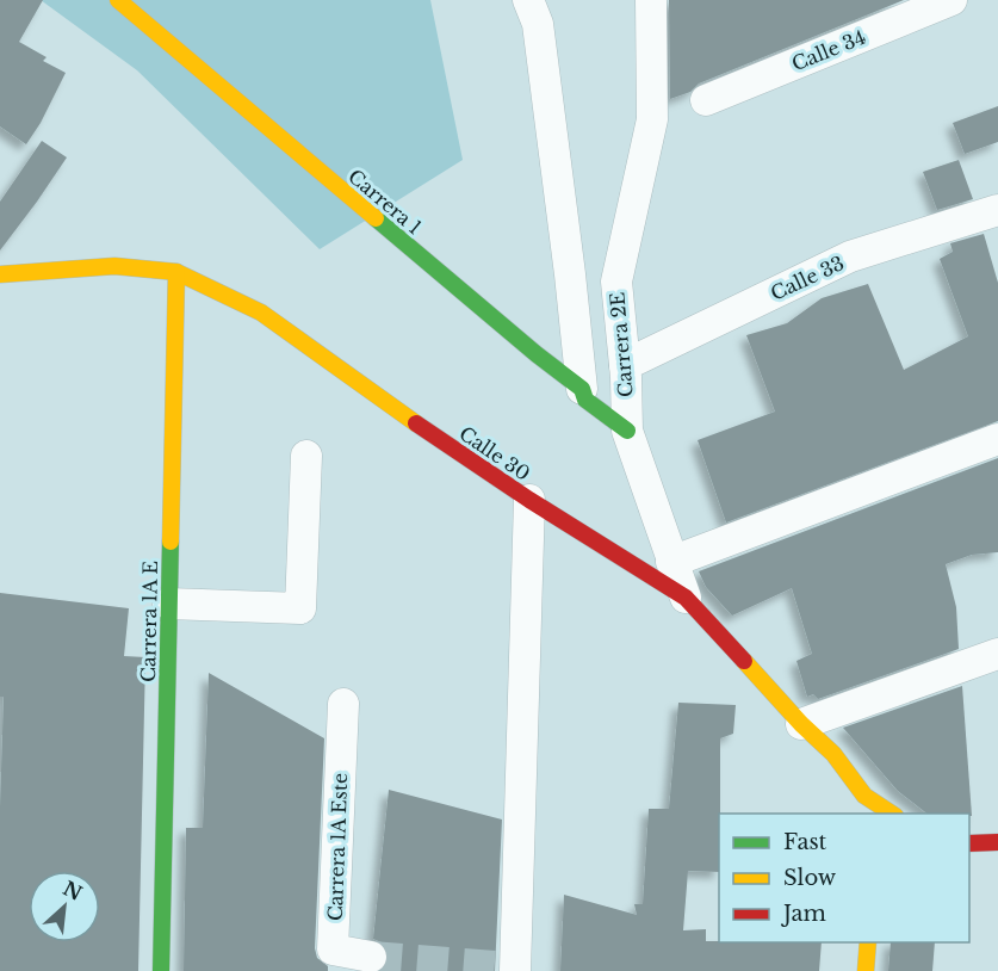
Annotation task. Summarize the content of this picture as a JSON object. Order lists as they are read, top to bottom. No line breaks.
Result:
{"streets":{"street":["Calle 34","Carrera 1","Calle 33","Carrera 2E","Calle 30","Carrera 1A E","Carrera 1A Este"]},"crossings":[["Carrera 1","Calle 33"],["Carrera 1","Carrera 2E"],["Calle 33","Carrera 2E"],["Carrera 2E","Calle 30"],["Calle 30","Carrera 1A E"]],"legend":["Fast","Slow","Jam"],"north":"top right"}
